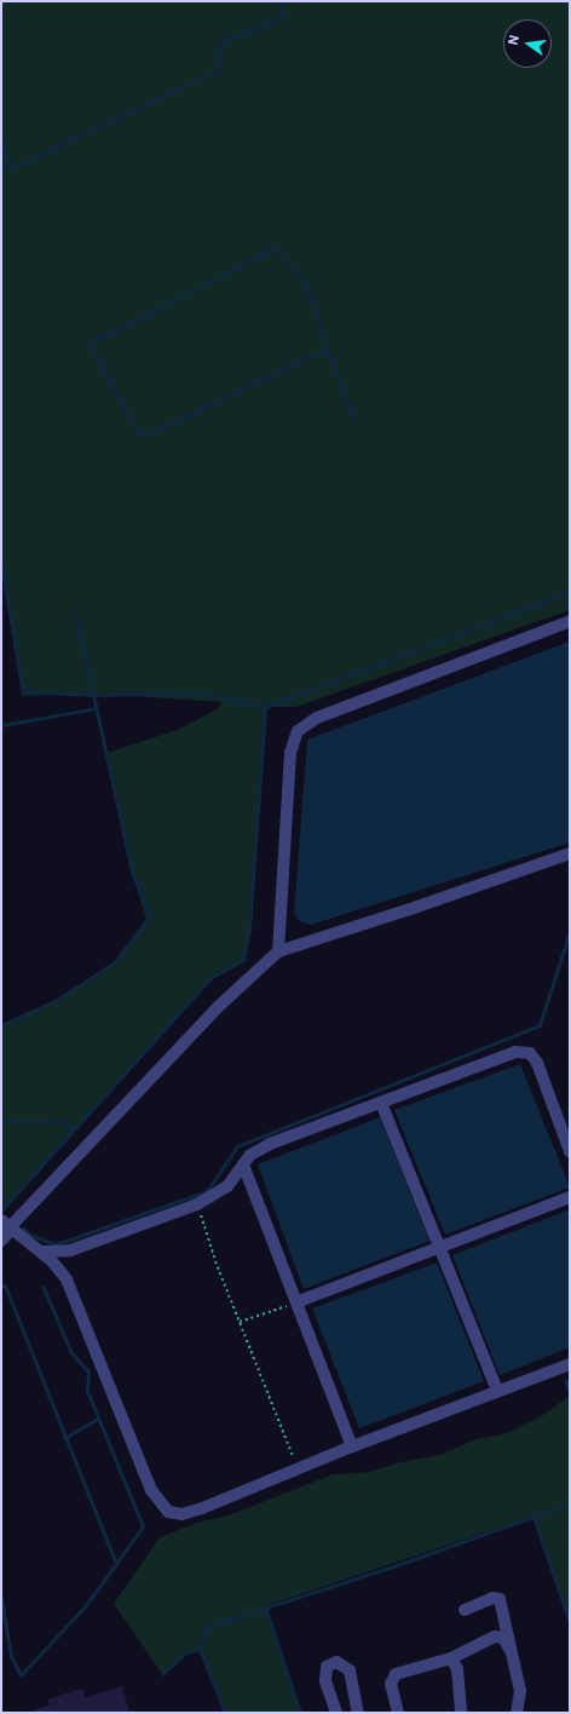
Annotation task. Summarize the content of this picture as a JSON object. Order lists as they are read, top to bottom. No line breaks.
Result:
{"north":"left"}
